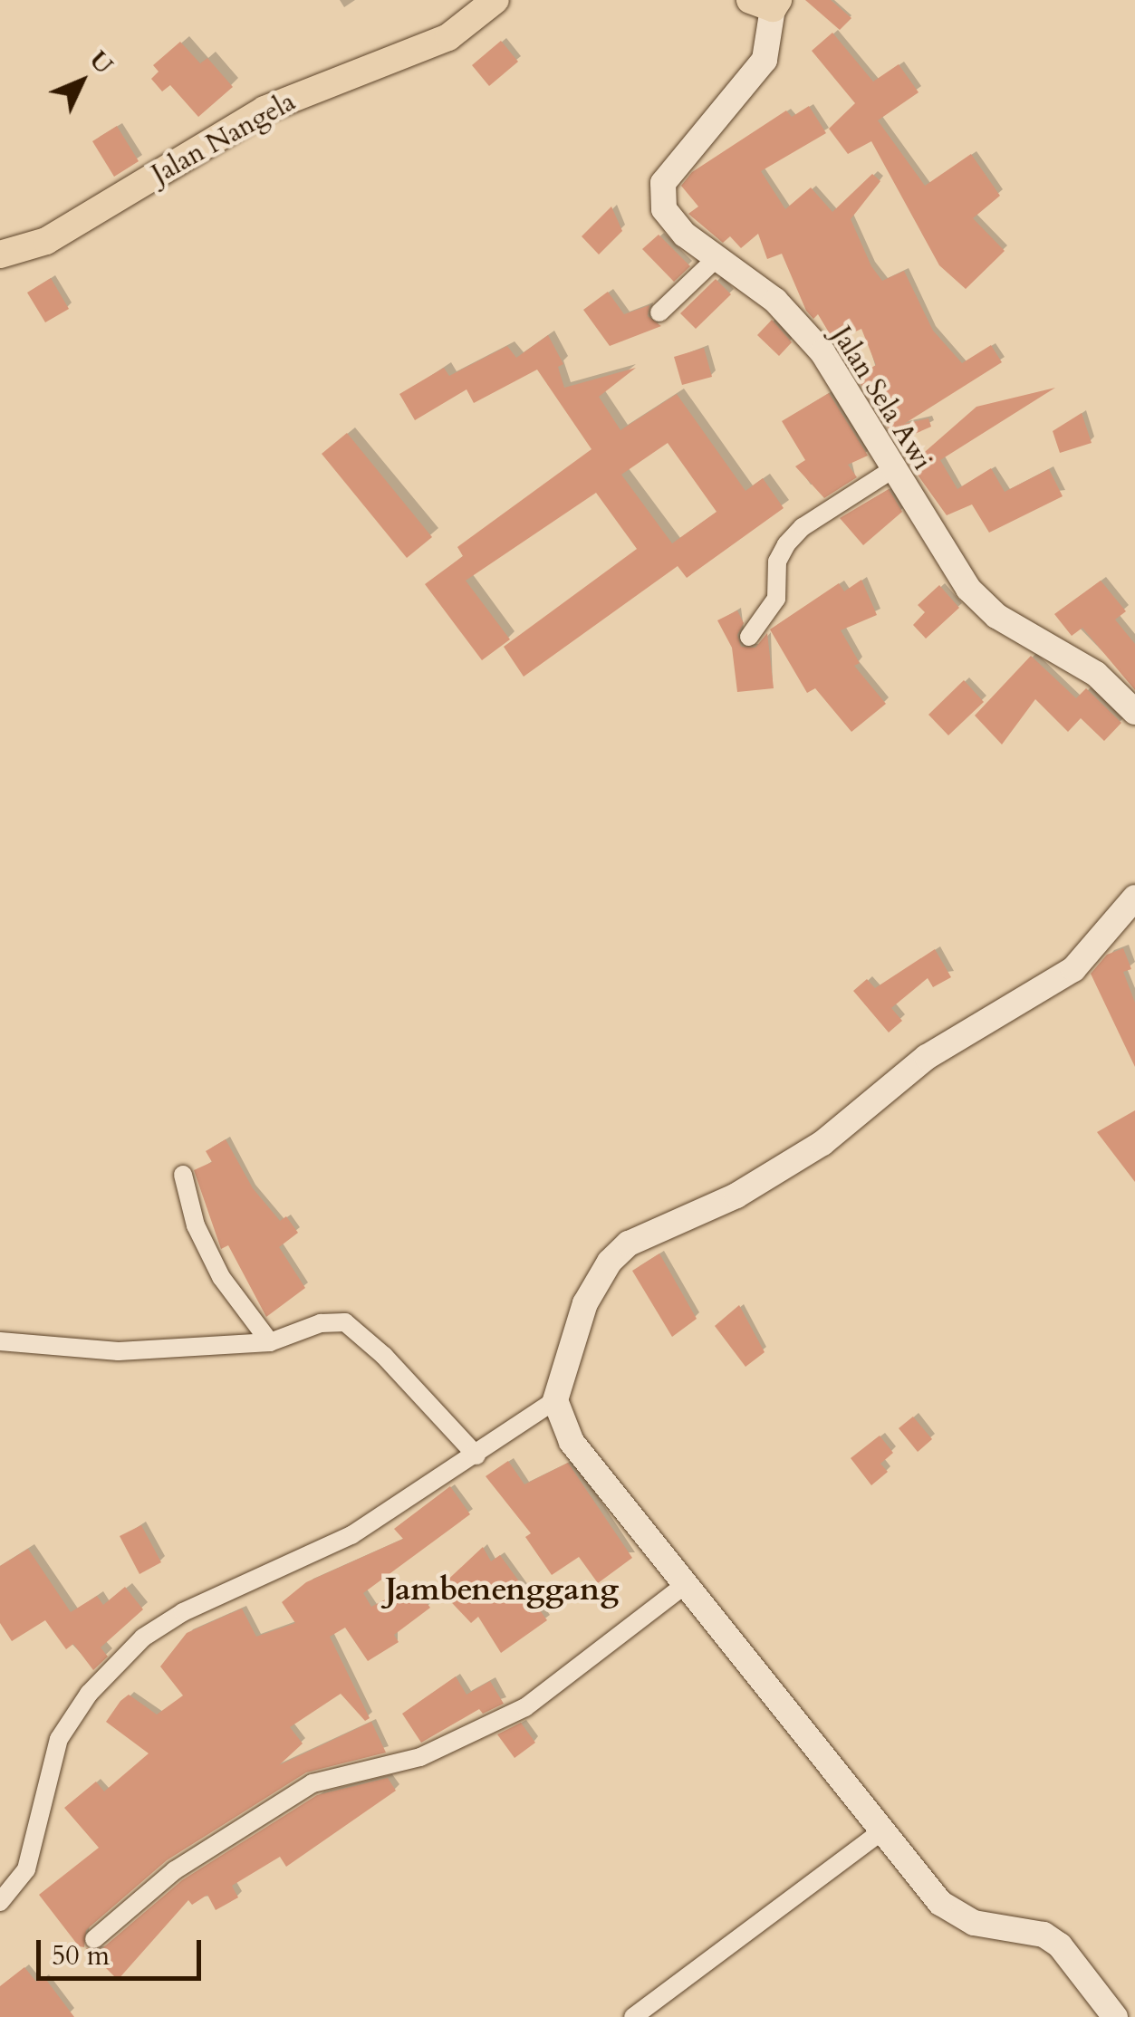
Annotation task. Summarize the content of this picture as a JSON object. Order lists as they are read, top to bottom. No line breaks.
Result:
{"streets":{"main road":["Jalan Nangela"],"street":["Jalan Sela Awi"]},"districts":["Jambenenggang"],"scale_bar":"50 m","north":"top right"}
